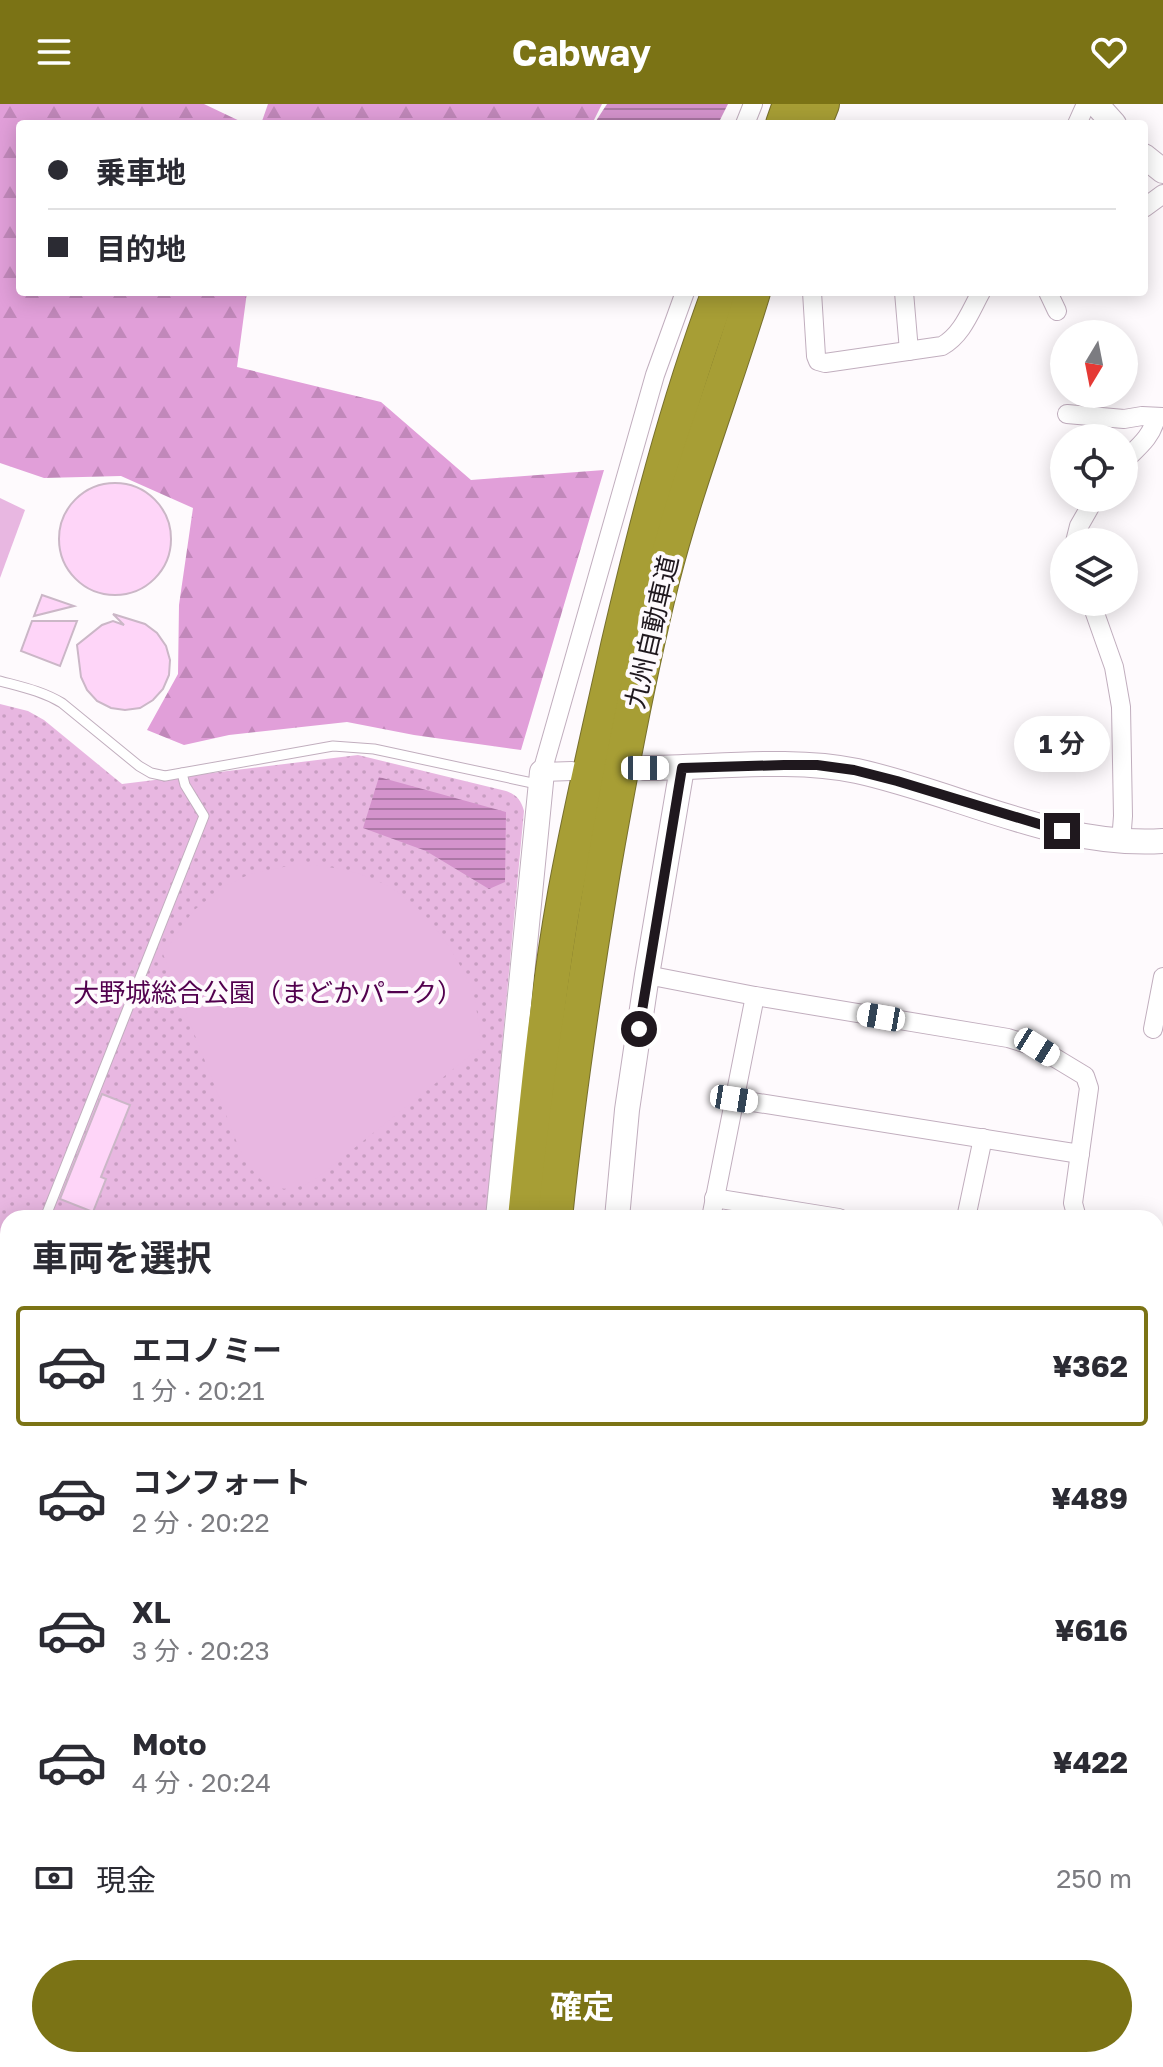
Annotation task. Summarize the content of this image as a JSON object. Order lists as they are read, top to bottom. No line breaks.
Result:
{"streets":{"highway":["九州自動車道"]},"parks":["大野城総合公園（まどかパーク）"],"north":"bottom","page":{"header":"Cabway","banner":["乗車地","目的地"],"bubble":"1 分","heading":"車両を選択","list":[{"name":"エコノミー","note":"1 分 · 20:21","value":"¥362"},{"name":"コンフォート","note":"2 分 · 20:22","value":"¥489"},{"name":"XL","note":"3 分 · 20:23","value":"¥616"},{"name":"Moto","note":"4 分 · 20:24","value":"¥422"}],"pay":["現金","250 m"],"buttons":"確定"}}
